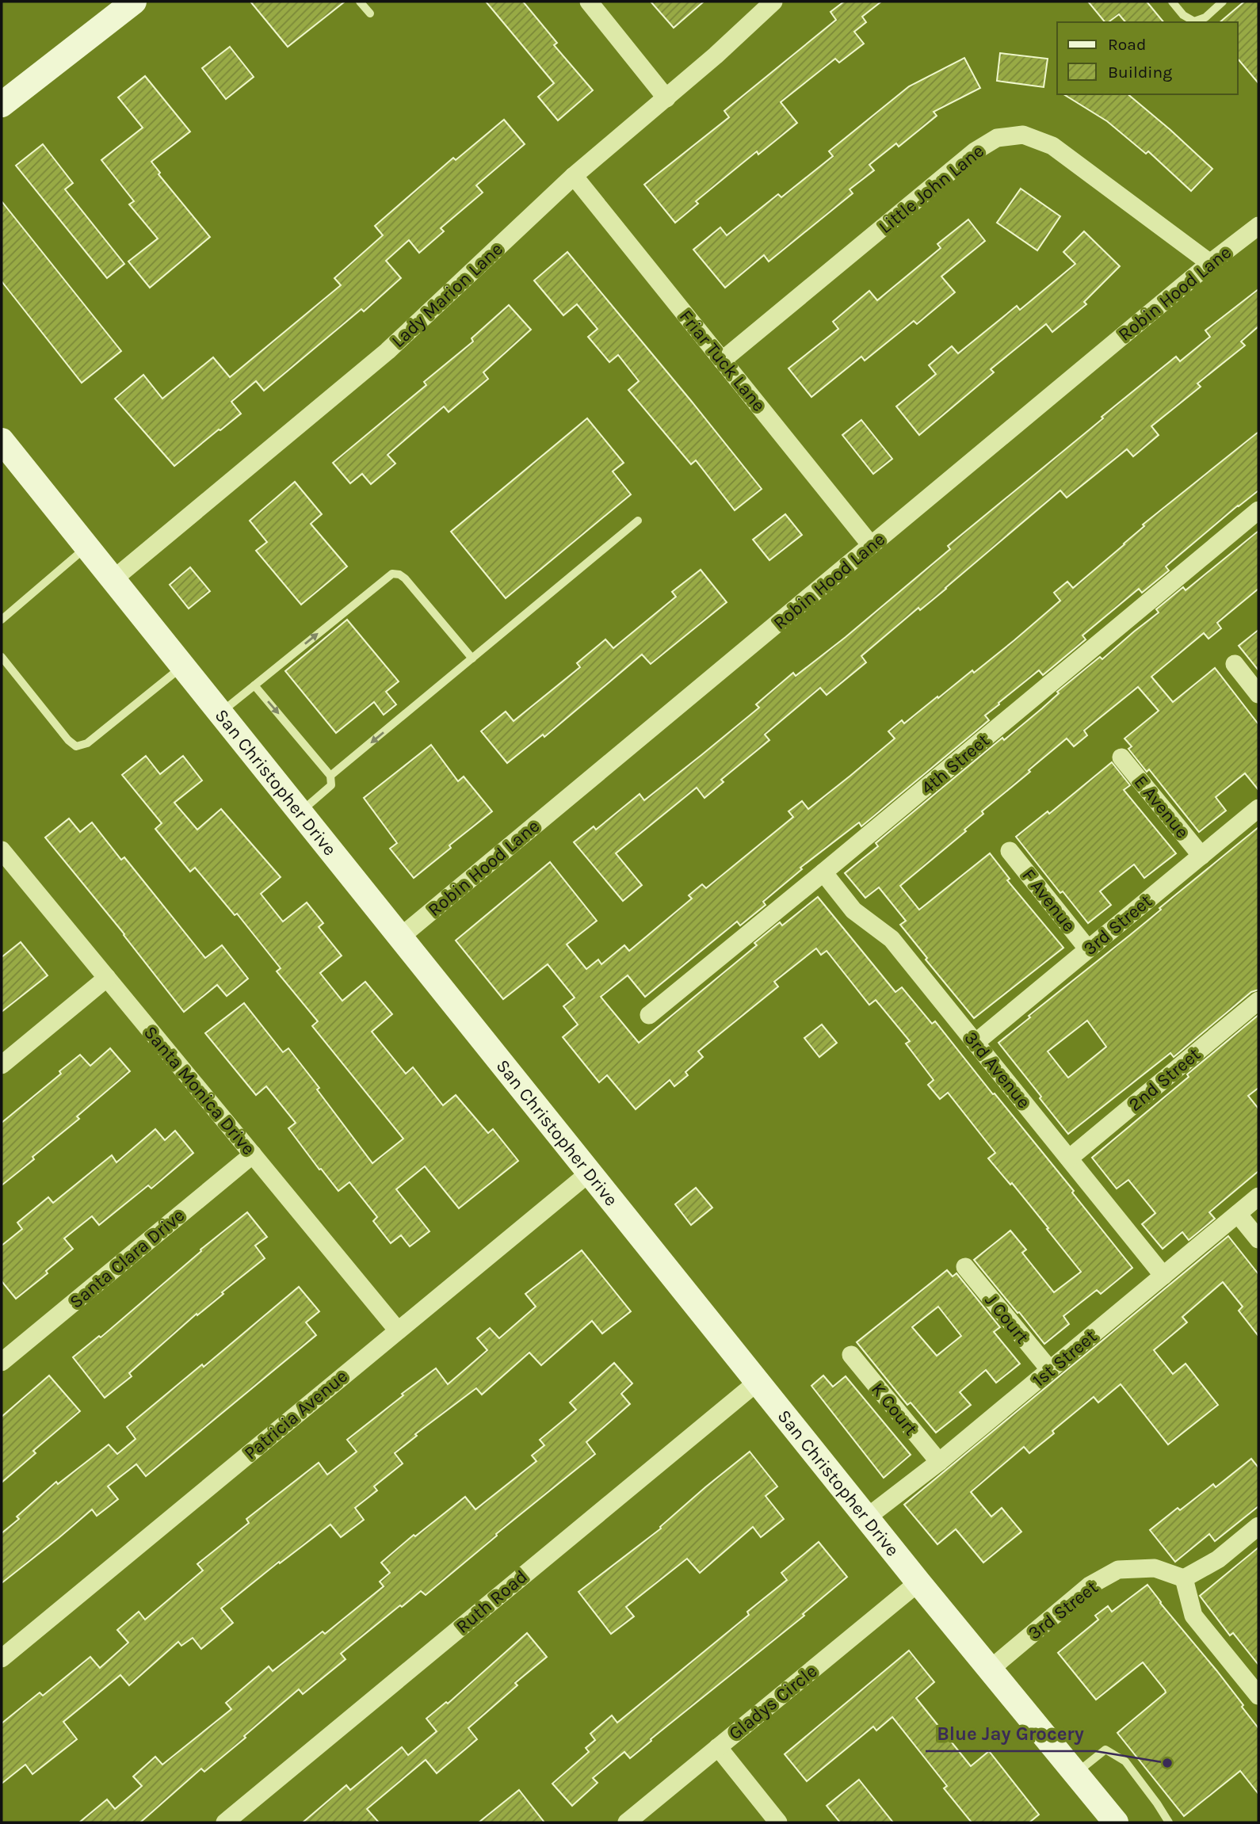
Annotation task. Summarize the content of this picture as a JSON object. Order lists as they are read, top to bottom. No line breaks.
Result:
{"streets":{"street":["Little John Lane","Robin Hood Lane","Lady Marion Lane","Friar Tuck Lane","4th Street","San Christopher Drive","E Avenue","F Avenue","3rd Street","3rd Avenue","2nd Street","Santa Monica Drive","Santa Clara Drive","J Court","1st Street","K Court","Patricia Avenue","Ruth Road","Gladys Circle"]},"crossings":[["Little John Lane","Robin Hood Lane"],["Little John Lane","Friar Tuck Lane"],["Robin Hood Lane","Friar Tuck Lane"],["Robin Hood Lane","San Christopher Drive"],["Lady Marion Lane","Friar Tuck Lane"],["Lady Marion Lane","San Christopher Drive"],["4th Street","3rd Avenue"],["San Christopher Drive","3rd Street"],["San Christopher Drive","1st Street"],["San Christopher Drive","Patricia Avenue"],["San Christopher Drive","Ruth Road"],["San Christopher Drive","Gladys Circle"],["E Avenue","3rd Street"],["F Avenue","3rd Street"],["3rd Street","3rd Avenue"],["3rd Avenue","2nd Street"],["3rd Avenue","1st Street"],["Santa Monica Drive","Santa Clara Drive"],["Santa Monica Drive","Patricia Avenue"],["J Court","1st Street"],["1st Street","K Court"]],"places":["Blue Jay Grocery"],"legend":["Road","Building"]}
